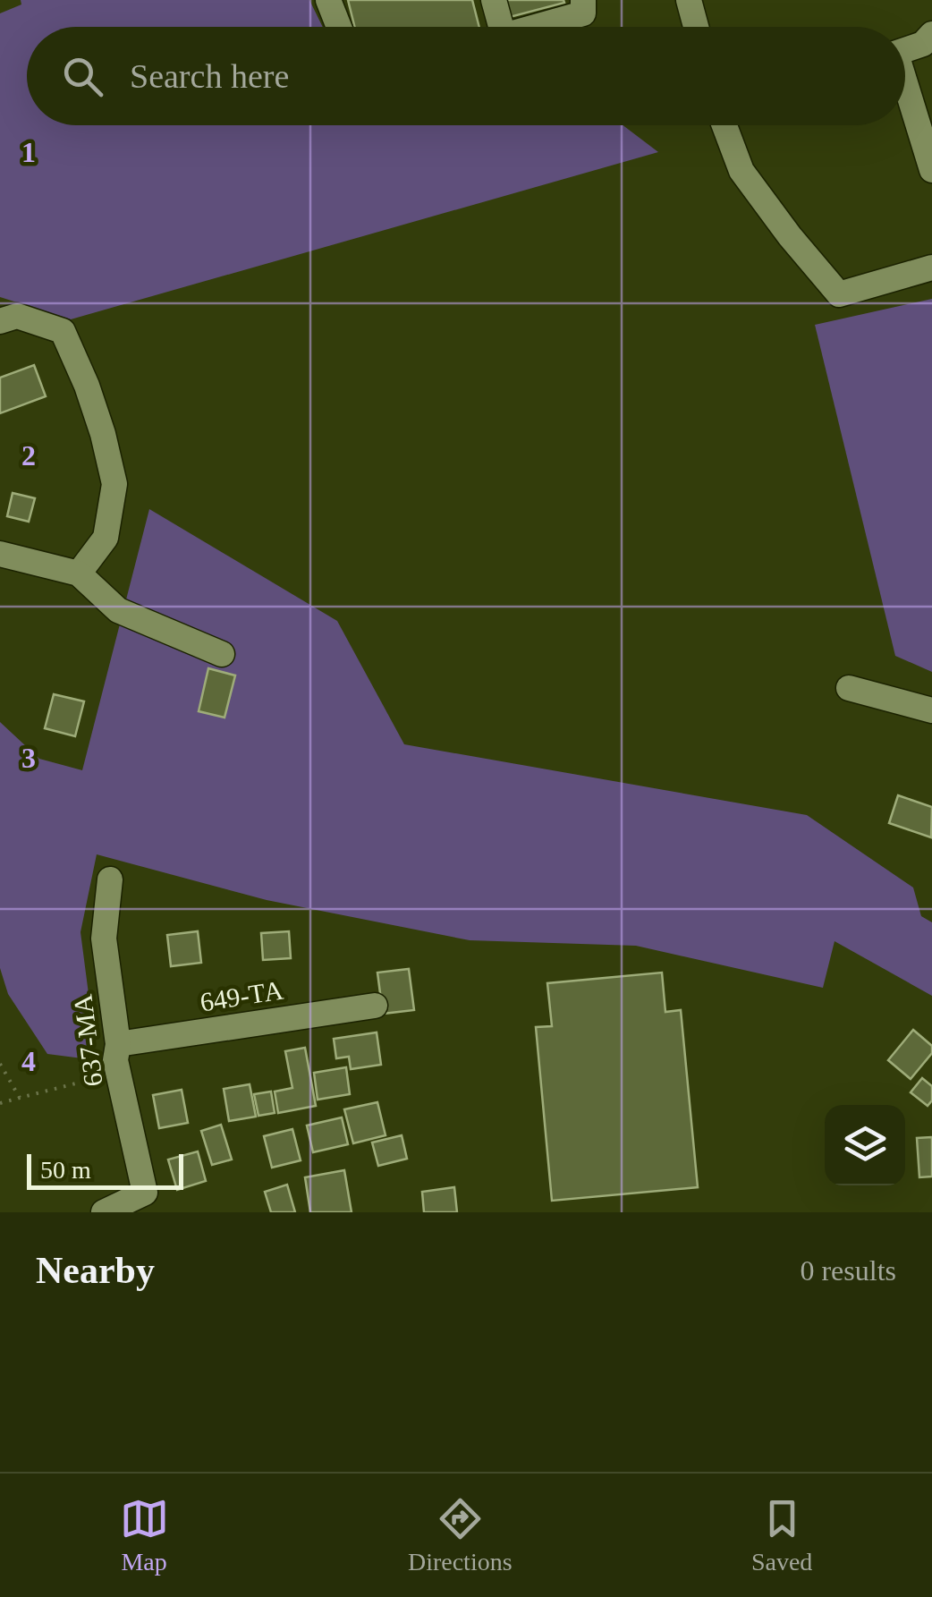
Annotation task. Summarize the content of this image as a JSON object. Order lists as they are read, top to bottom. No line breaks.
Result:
{"streets":{"street":["649-ТА","637-МА"]},"crossings":[["649-ТА","637-МА"]],"scale_bar":"50 m","page":{"search":"Search here","scale":"50 m","heading":["Nearby","0 results"],"nav":["Map","Directions","Saved"]},"grid":{"rows":["1","2","3","4"]}}
